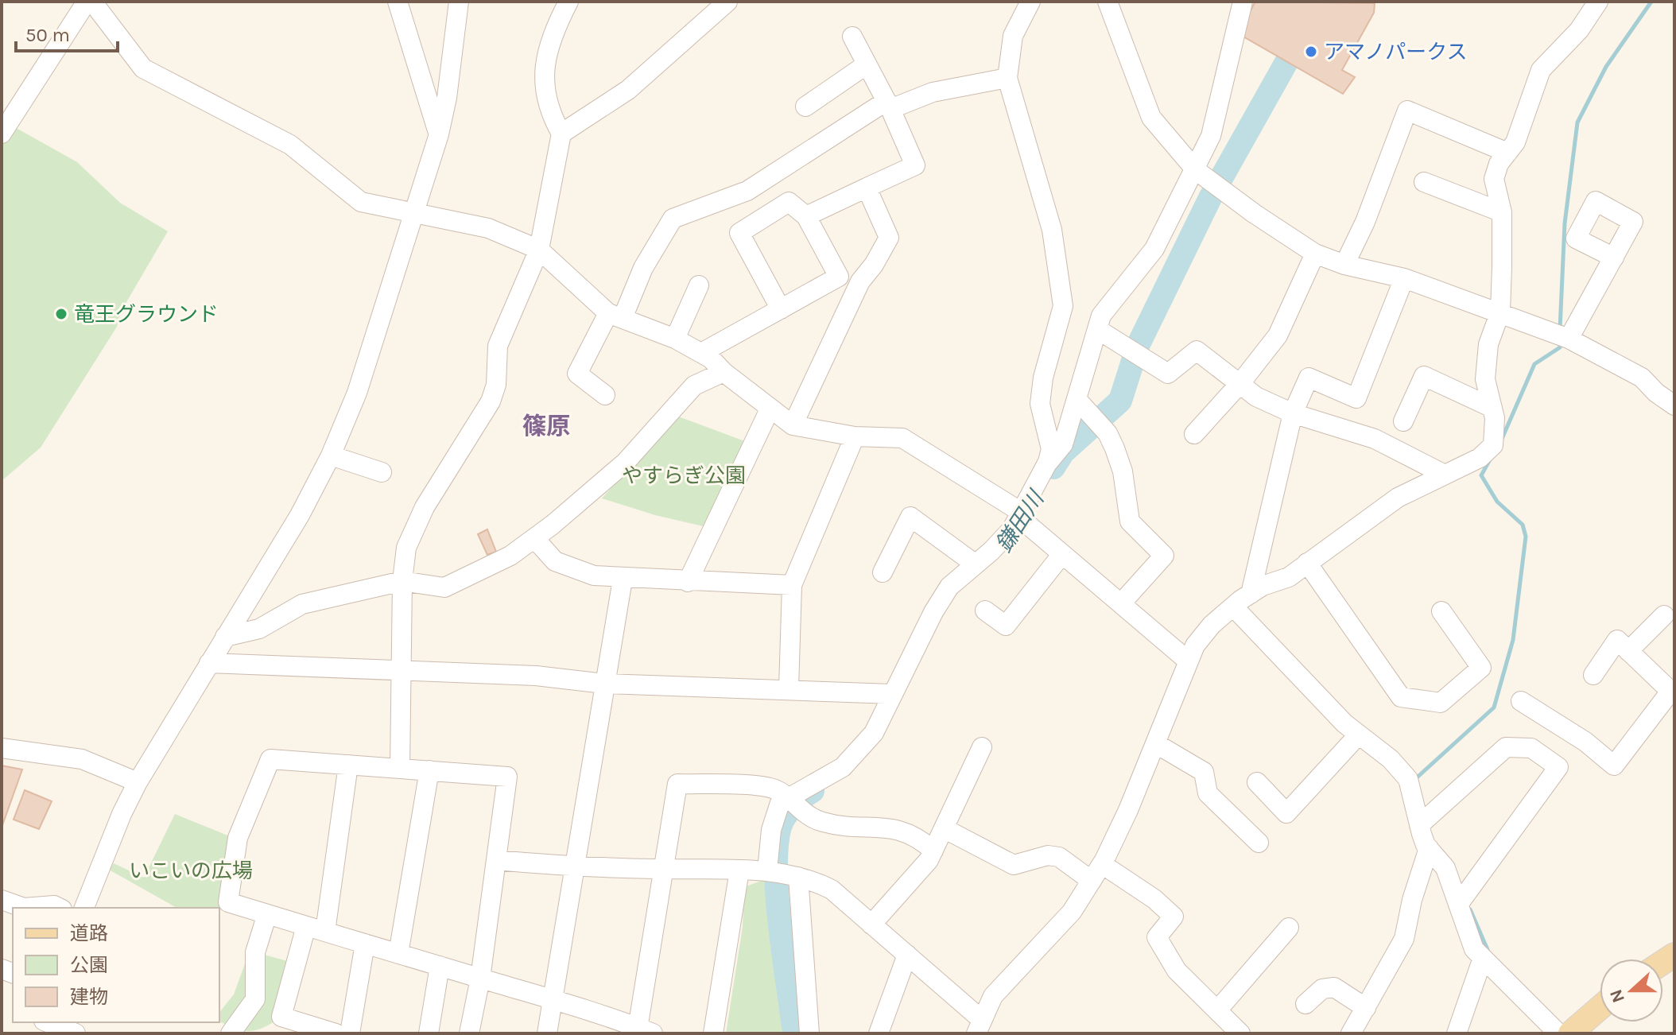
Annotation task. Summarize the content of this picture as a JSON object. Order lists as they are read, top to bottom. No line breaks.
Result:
{"districts":["篠原"],"water":["鎌田川"],"parks":["やすらぎ公園","いこいの広場"],"places":["アマノパークス","竜王グラウンド"],"legend":["道路","公園","建物"],"scale_bar":"50 m","north":"left"}
